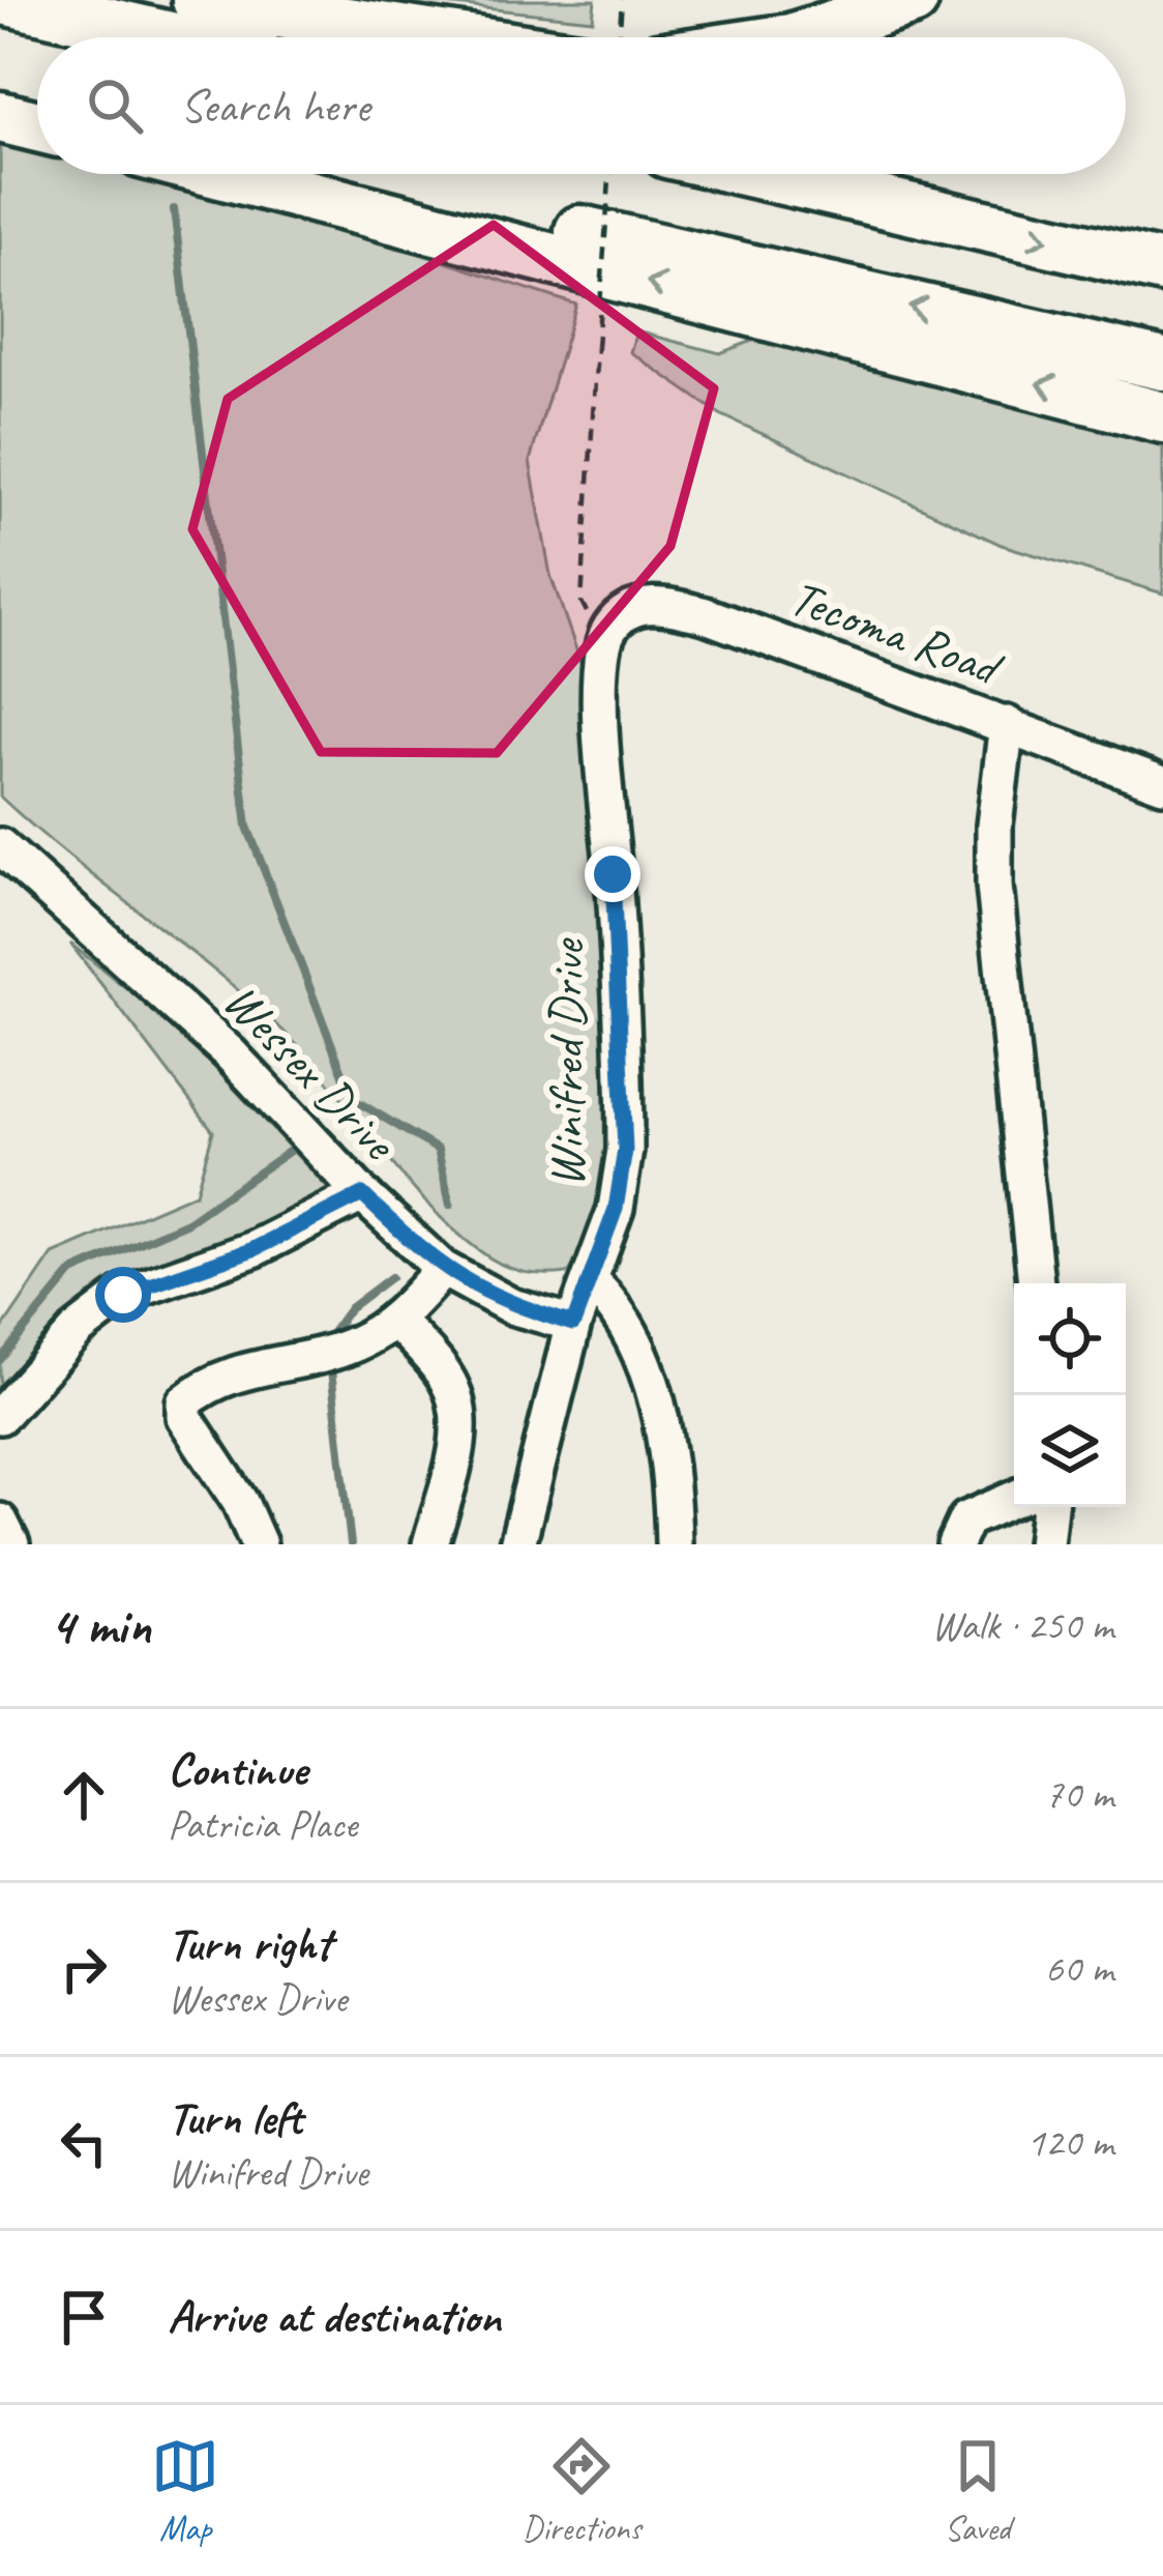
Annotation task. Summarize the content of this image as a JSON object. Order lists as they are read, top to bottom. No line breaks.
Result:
{"streets":{"street":["Tecoma Road","Winifred Drive","Wessex Drive"]},"crossings":[["Tecoma Road","Winifred Drive"],["Winifred Drive","Wessex Drive"]],"page":{"search":"Search here","heading":["4 min","Walk · 250 m"],"list":[["Continue","Patricia Place","70 m"],["Turn right","Wessex Drive","60 m"],["Turn left","Winifred Drive","120 m"],"Arrive at destination"],"nav":["Map","Directions","Saved"]}}
